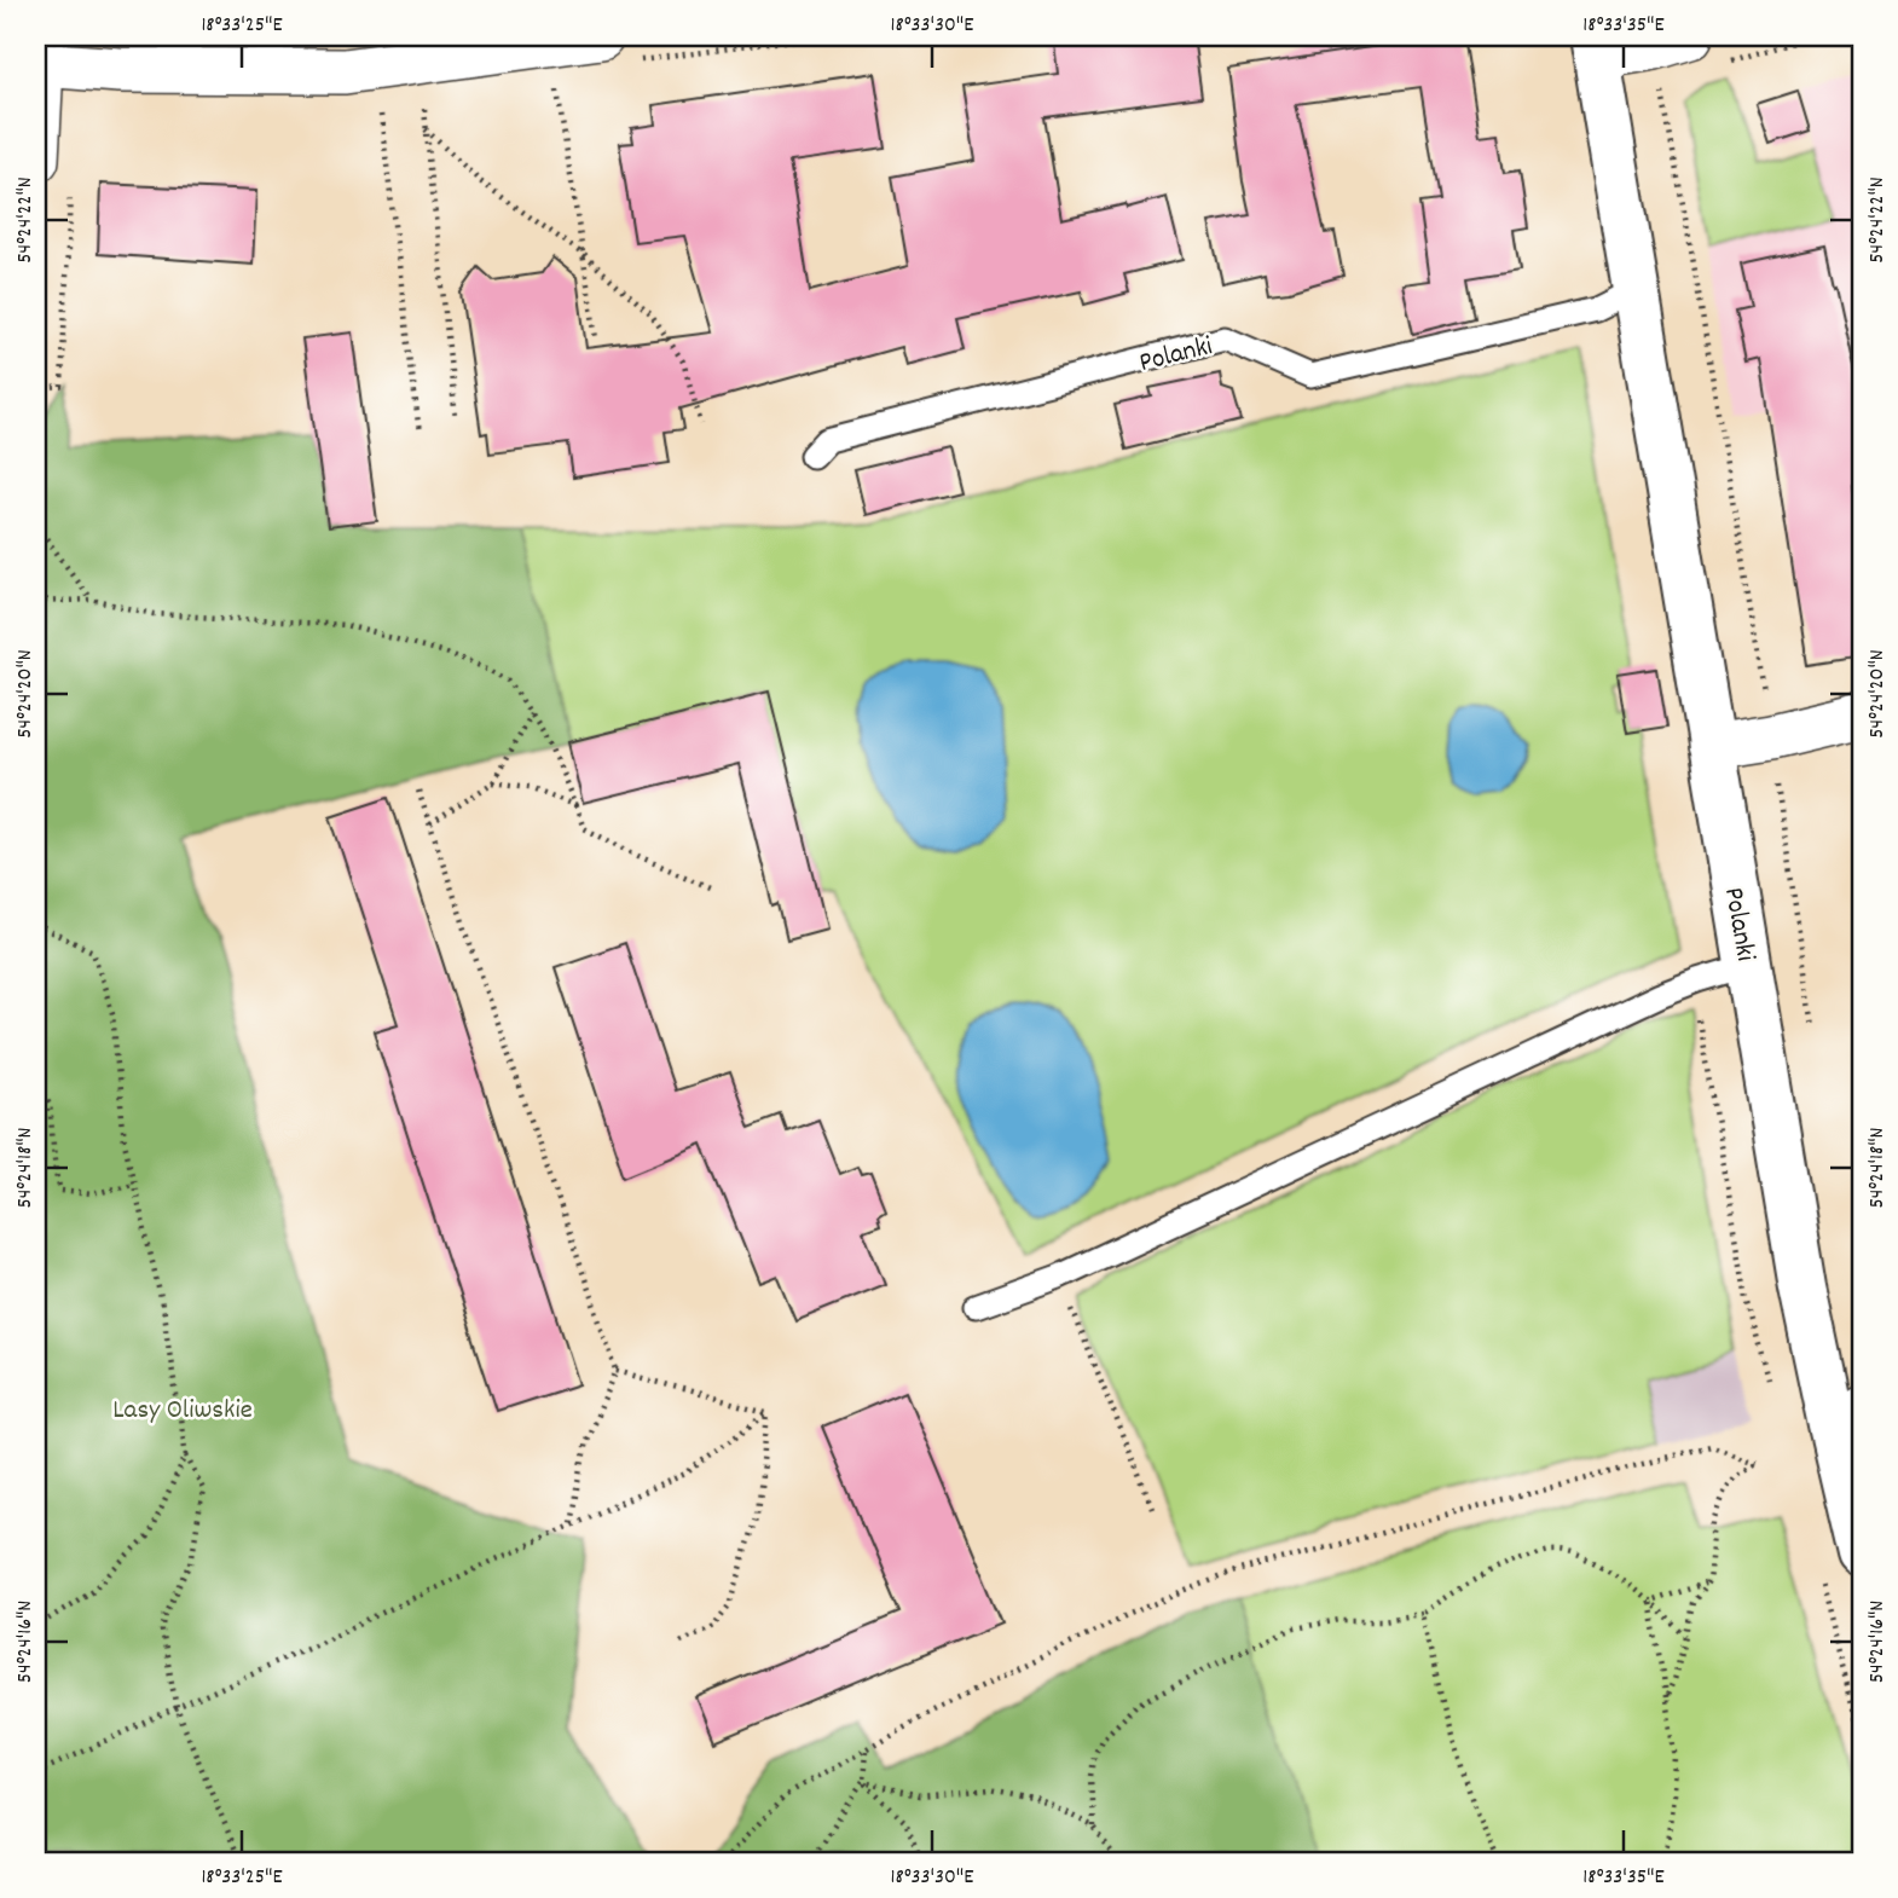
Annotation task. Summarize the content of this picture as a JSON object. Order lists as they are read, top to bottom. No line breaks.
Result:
{"streets":{"street":["Polanki"]},"parks":["Lasy Oliwskie"],"coordinates":["18°33'25\"E","18°33'30\"E","18°33'35\"E","54°24'22\"N","54°24'20\"N","54°24'18\"N","54°24'16\"N"]}
